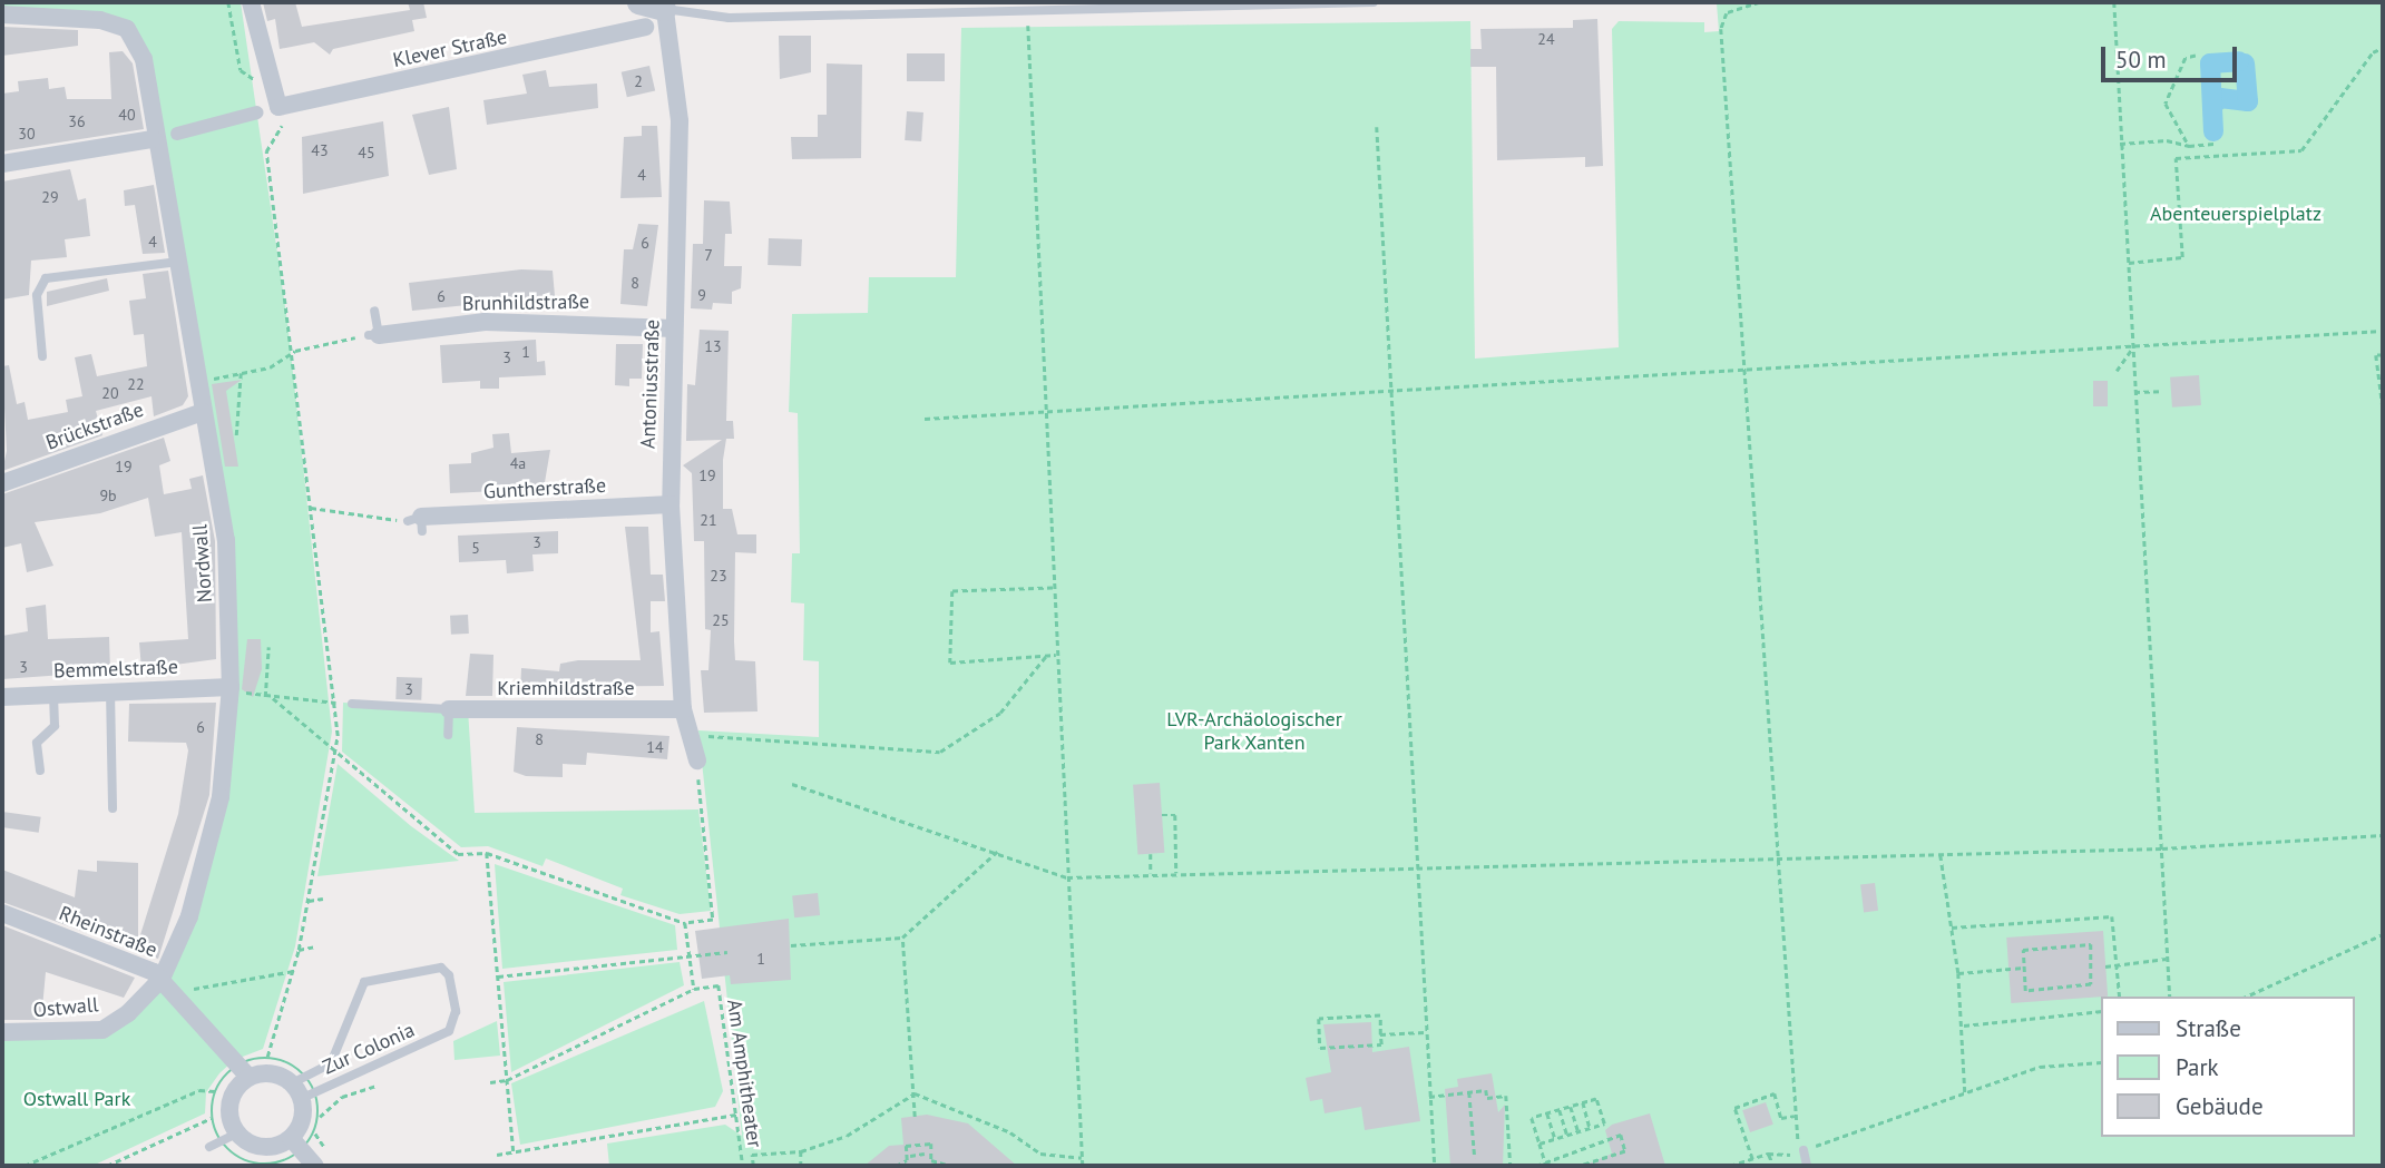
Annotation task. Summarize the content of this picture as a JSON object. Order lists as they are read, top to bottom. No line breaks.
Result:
{"streets":{"street":["Klever Straße","Brunhildstraße","Antoniusstraße","Brückstraße","Guntherstraße","Nordwall","Bemmelstraße","Kriemhildstraße","Rheinstraße","Ostwall"],"lane":["Zur Colonia"],"path":["Am Amphitheater"]},"crossings":[["Brunhildstraße","Antoniusstraße"],["Antoniusstraße","Guntherstraße"],["Antoniusstraße","Kriemhildstraße"],["Brückstraße","Nordwall"],["Nordwall","Bemmelstraße"],["Nordwall","Rheinstraße"],["Nordwall","Ostwall"],["Rheinstraße","Ostwall"],["Rheinstraße","Zur Colonia"]],"parks":["Abenteuerspielplatz","LVR-Archäologischer Park Xanten","Ostwall Park"],"house_numbers":["24","2","40","36","30","43","45","4","29","4","6","7","8","9","6","13","1","3","22","20","4a","19","19","9b","21","3","5","23","25","3","3","6","8","14","1"],"legend":["Straße","Park","Gebäude"],"scale_bar":"50 m"}
